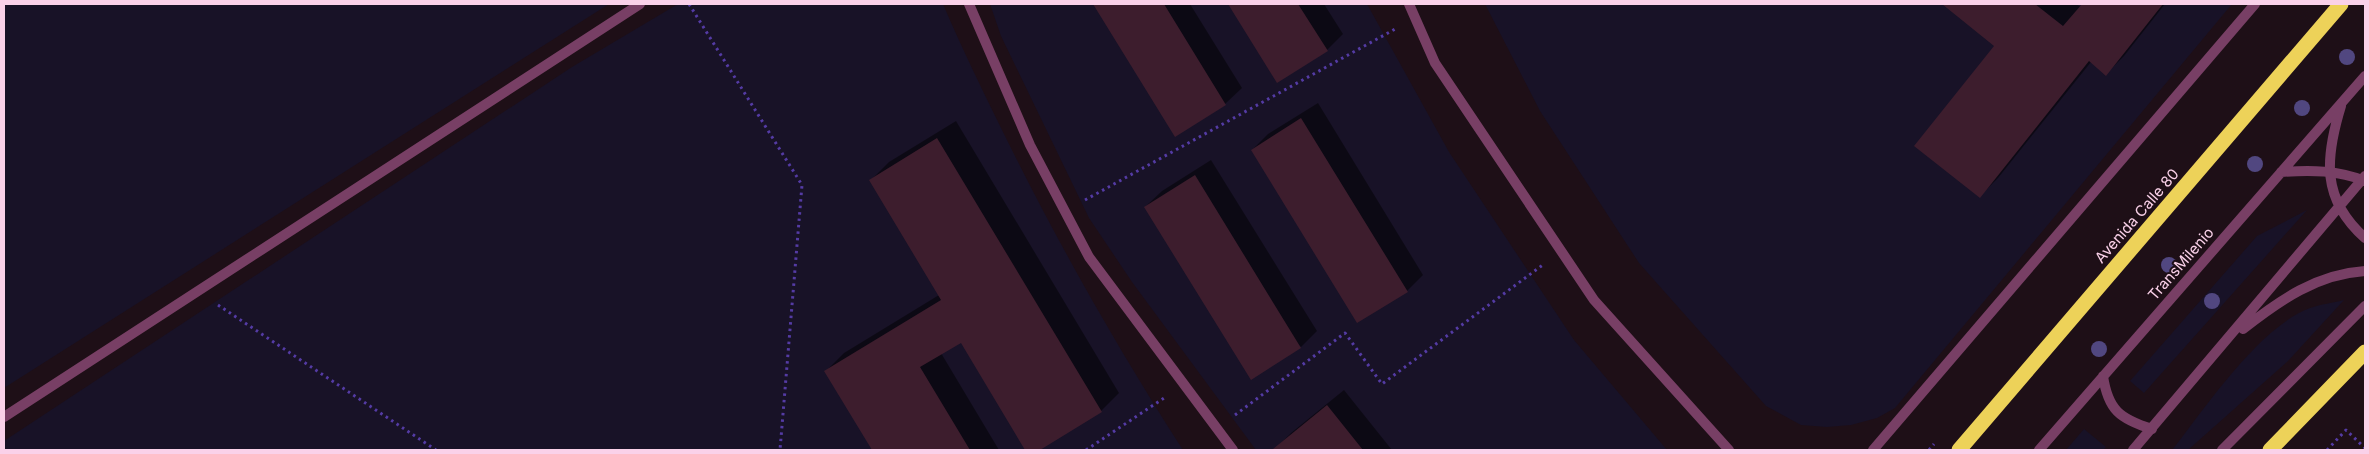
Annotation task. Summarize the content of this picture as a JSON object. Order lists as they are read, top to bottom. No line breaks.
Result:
{"streets":{"highway":["Avenida Calle 80"],"lane":["TransMilenio"]}}
